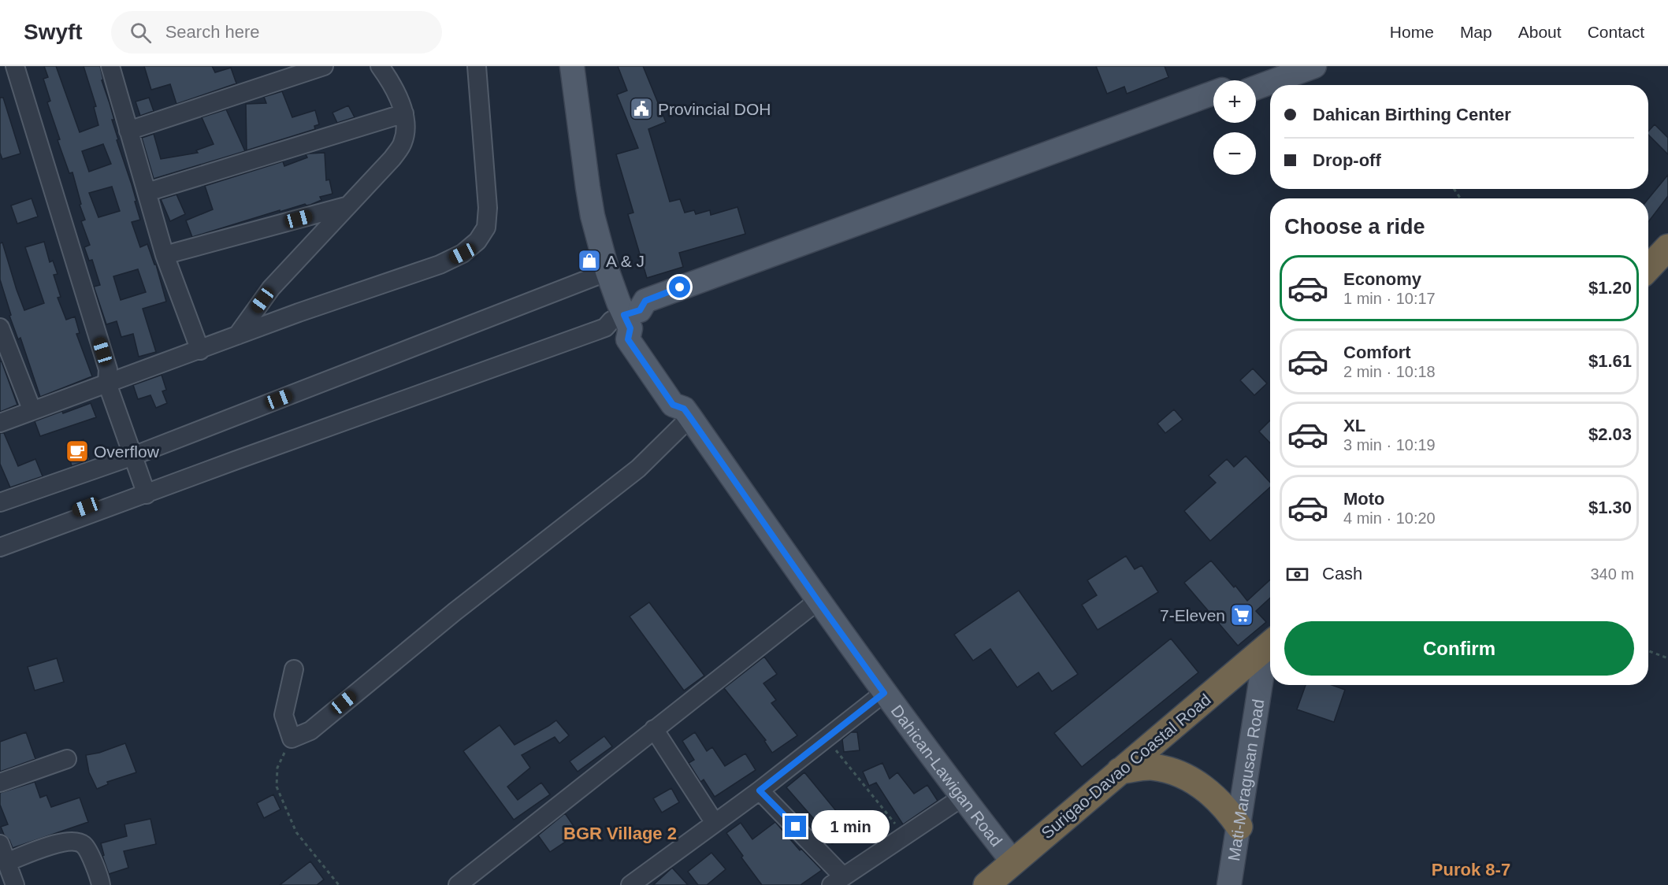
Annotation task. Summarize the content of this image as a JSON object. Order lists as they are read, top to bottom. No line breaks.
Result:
{"streets":{"highway":["Surigao-Davao Coastal Road"],"main road":["Dahican-Lawigan Road","Mati-Maragusan Road"]},"crossings":[["Surigao-Davao Coastal Road","Dahican-Lawigan Road"]],"districts":["BGR Village 2","Purok 8-7"],"places":{"public building":["Provincial DOH"],"shop":["A & J"],"cafe":["Overflow"],"supermarket":["7-Eleven"]},"page":{"header":"Swyft","search":"Search here","nav":["Home","Map","About","Contact"],"map_buttons":["+","−"],"banner":["Dahican Birthing Center","Drop-off"],"heading":"Choose a ride","list":[{"name":"Economy","note":"1 min · 10:17","value":"$1.20"},{"name":"Comfort","note":"2 min · 10:18","value":"$1.61"},{"name":"XL","note":"3 min · 10:19","value":"$2.03"},{"name":"Moto","note":"4 min · 10:20","value":"$1.30"}],"pay":["Cash","340 m"],"buttons":"Confirm","bubble":"1 min"}}
